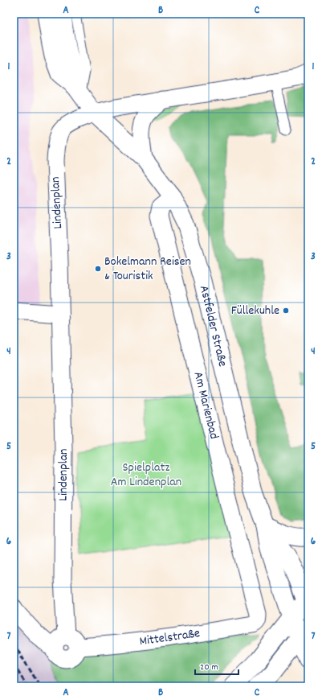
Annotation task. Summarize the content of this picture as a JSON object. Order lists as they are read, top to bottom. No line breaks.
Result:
{"streets":{"main road":["Astfelder Straße"],"street":["Lindenplan","Am Marienbad","Mittelstraße"]},"crossings":[["Lindenplan","Astfelder Straße"],["Lindenplan","Mittelstraße"],["Astfelder Straße","Am Marienbad"],["Am Marienbad","Mittelstraße"]],"parks":["Spielplatz Am Lindenplan"],"places":["Bokelmann Reisen & Touristik","Füllekuhle"],"scale_bar":"20 m","grid":{"columns":["A","B","C"],"rows":["1","2","3","4","5","6","7"]}}
